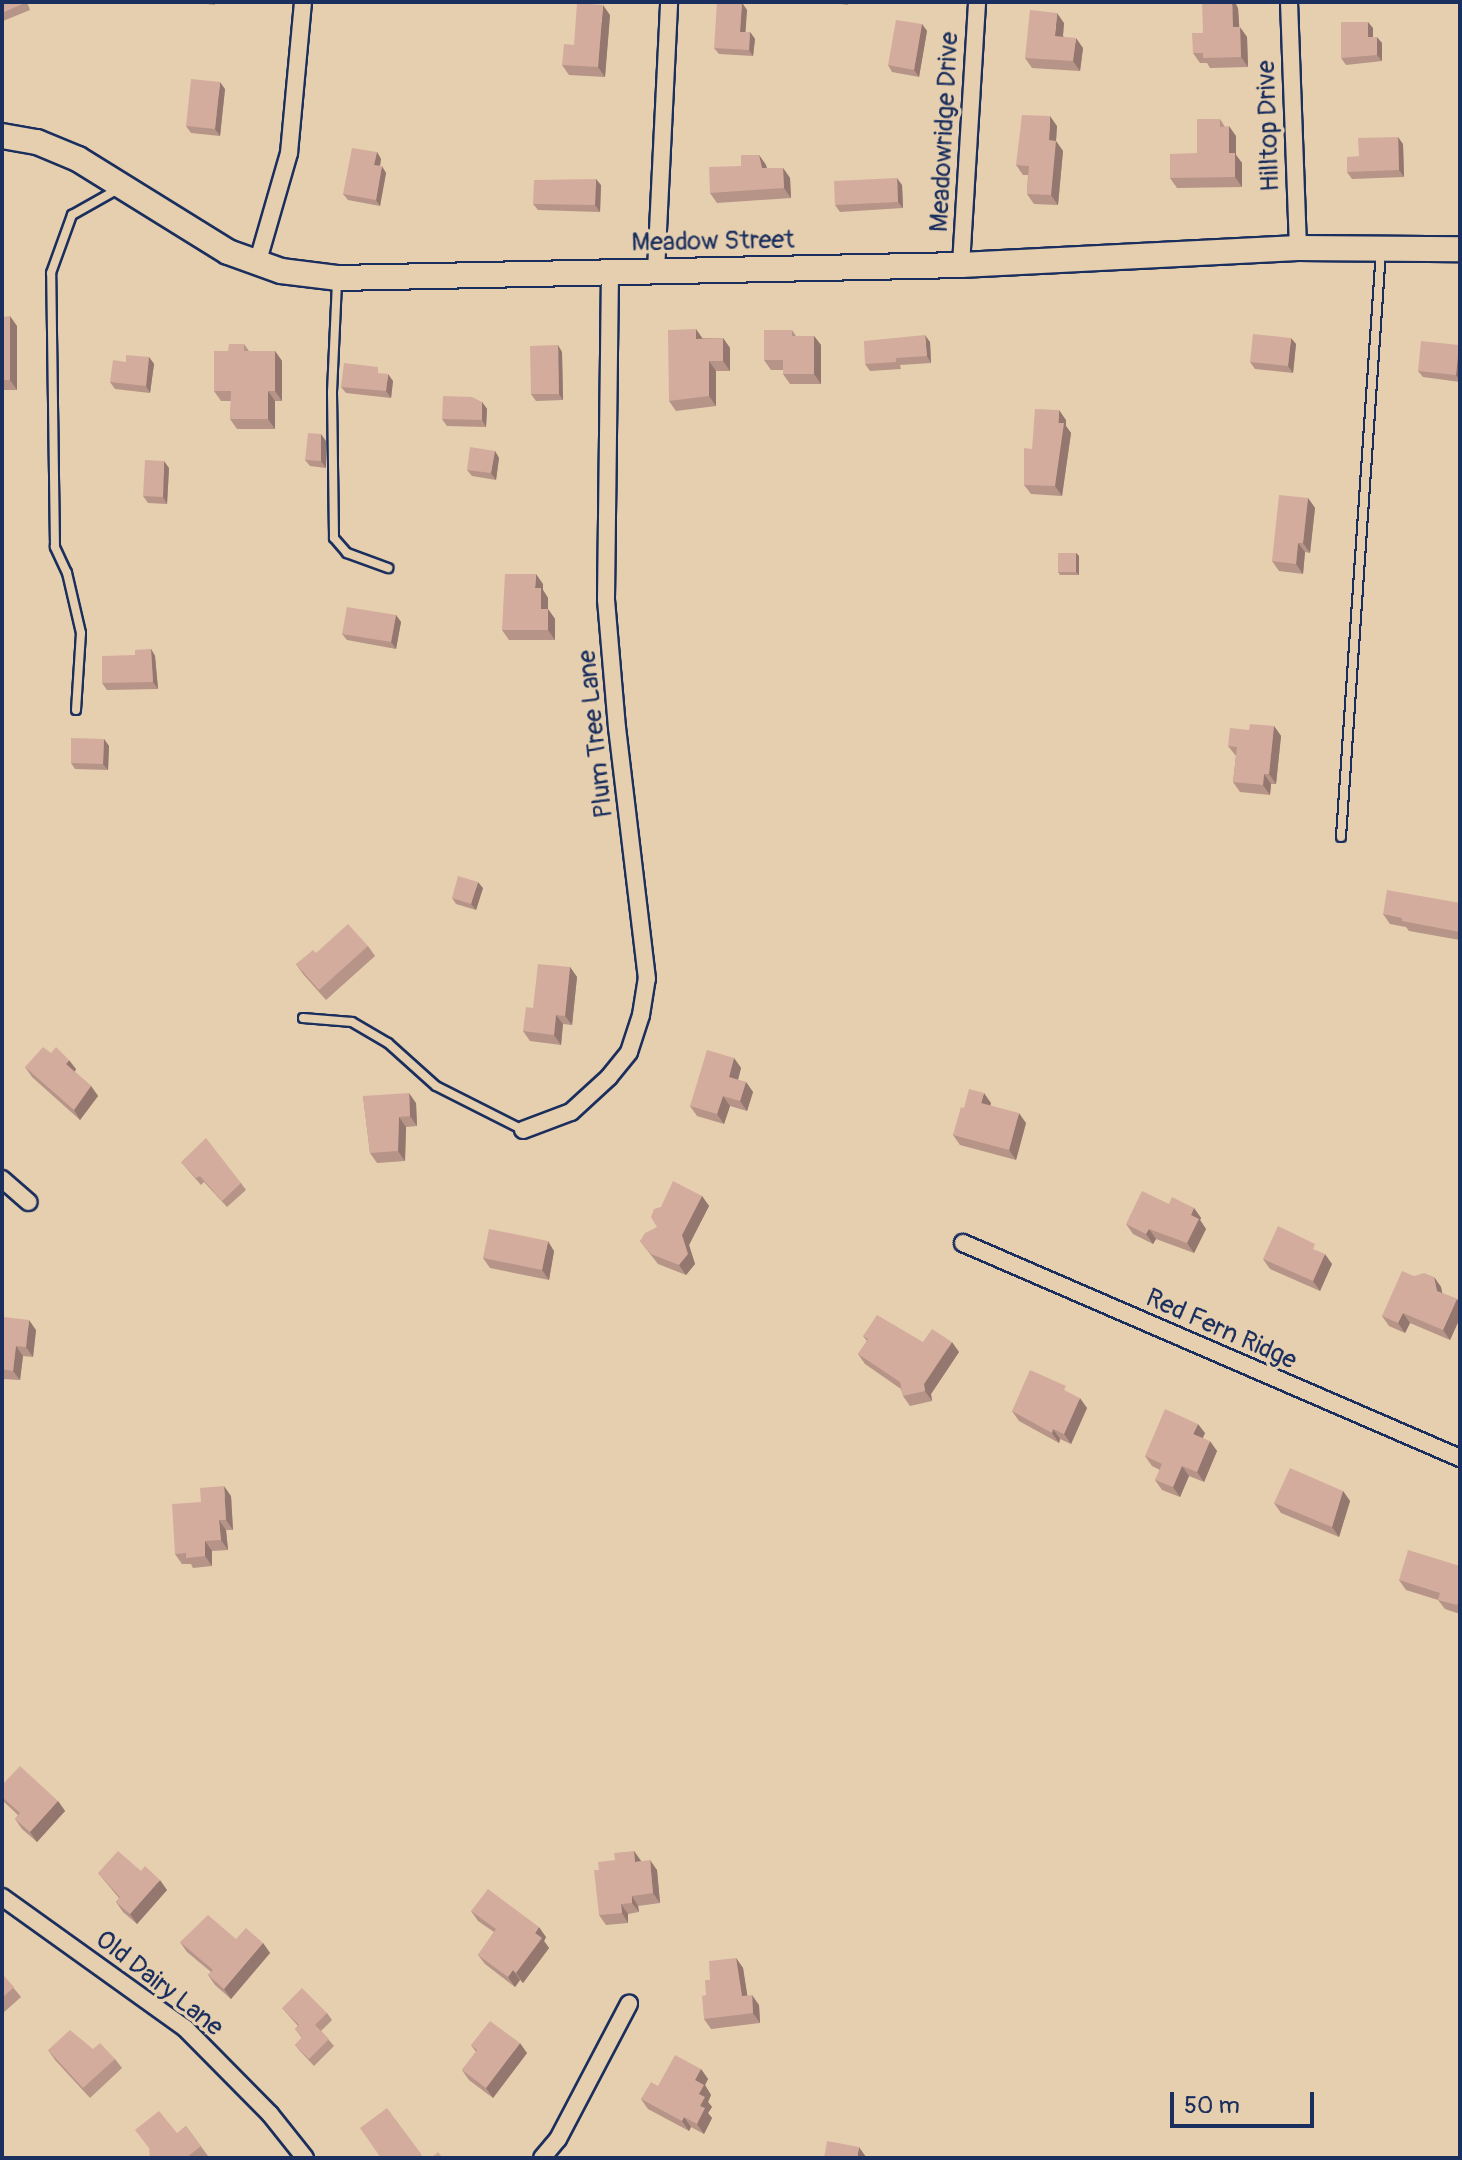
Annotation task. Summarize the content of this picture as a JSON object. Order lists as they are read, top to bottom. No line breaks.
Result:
{"streets":{"street":["Hilltop Drive","Meadowridge Drive","Meadow Street","Plum Tree Lane","Red Fern Ridge","Old Dairy Lane"]},"crossings":[["Hilltop Drive","Meadow Street"],["Meadowridge Drive","Meadow Street"],["Meadow Street","Plum Tree Lane"]],"scale_bar":"50 m"}
